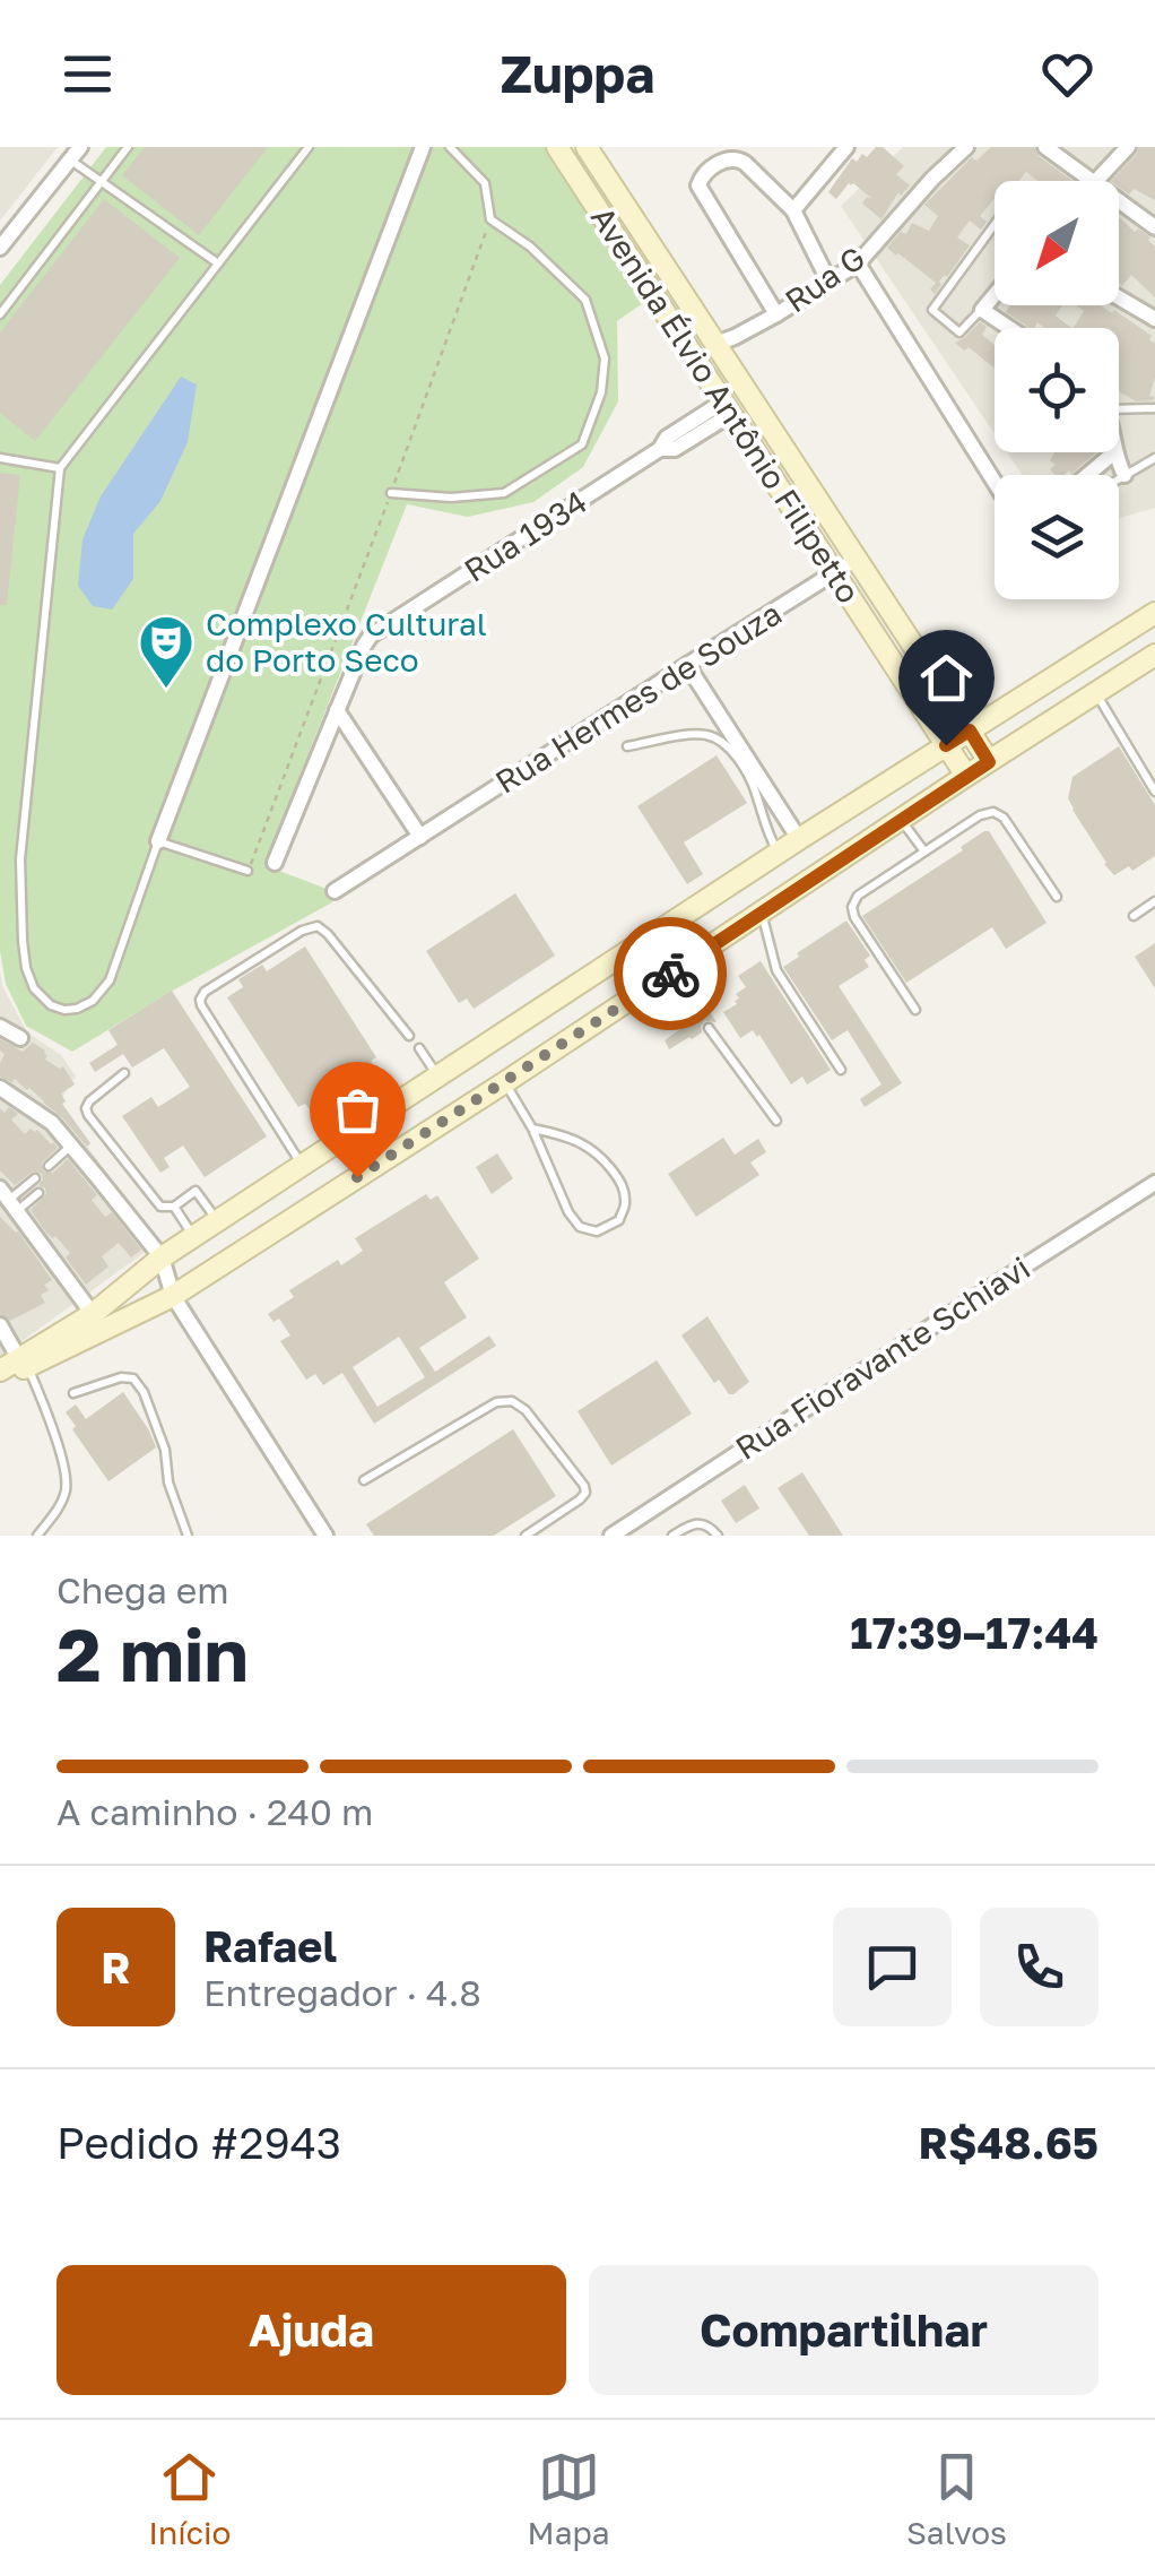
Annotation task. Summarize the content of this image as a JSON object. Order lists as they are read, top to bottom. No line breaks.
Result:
{"streets":{"main road":["Avenida Élvio Antônio Filipetto"],"street":["Rua G","Rua 1934","Rua Hermes de Souza","Rua Fioravante Schiavi"]},"crossings":[["Rua G","Avenida Élvio Antônio Filipetto"],["Avenida Élvio Antônio Filipetto","Rua 1934"],["Avenida Élvio Antônio Filipetto","Rua Hermes de Souza"]],"places":{"theatre":["Complexo Cultural do Porto Seco"]},"north":"bottom left","page":{"header":"Zuppa","heading":["2 min","Chega em","17:39–17:44"],"panel":["Rafael","Entregador · 4.8","Pedido #2943","R$48.65"],"bar":"A caminho · 240 m","round":"R","buttons":["Ajuda","Compartilhar"],"tabs":["Início","Mapa","Salvos"]}}
